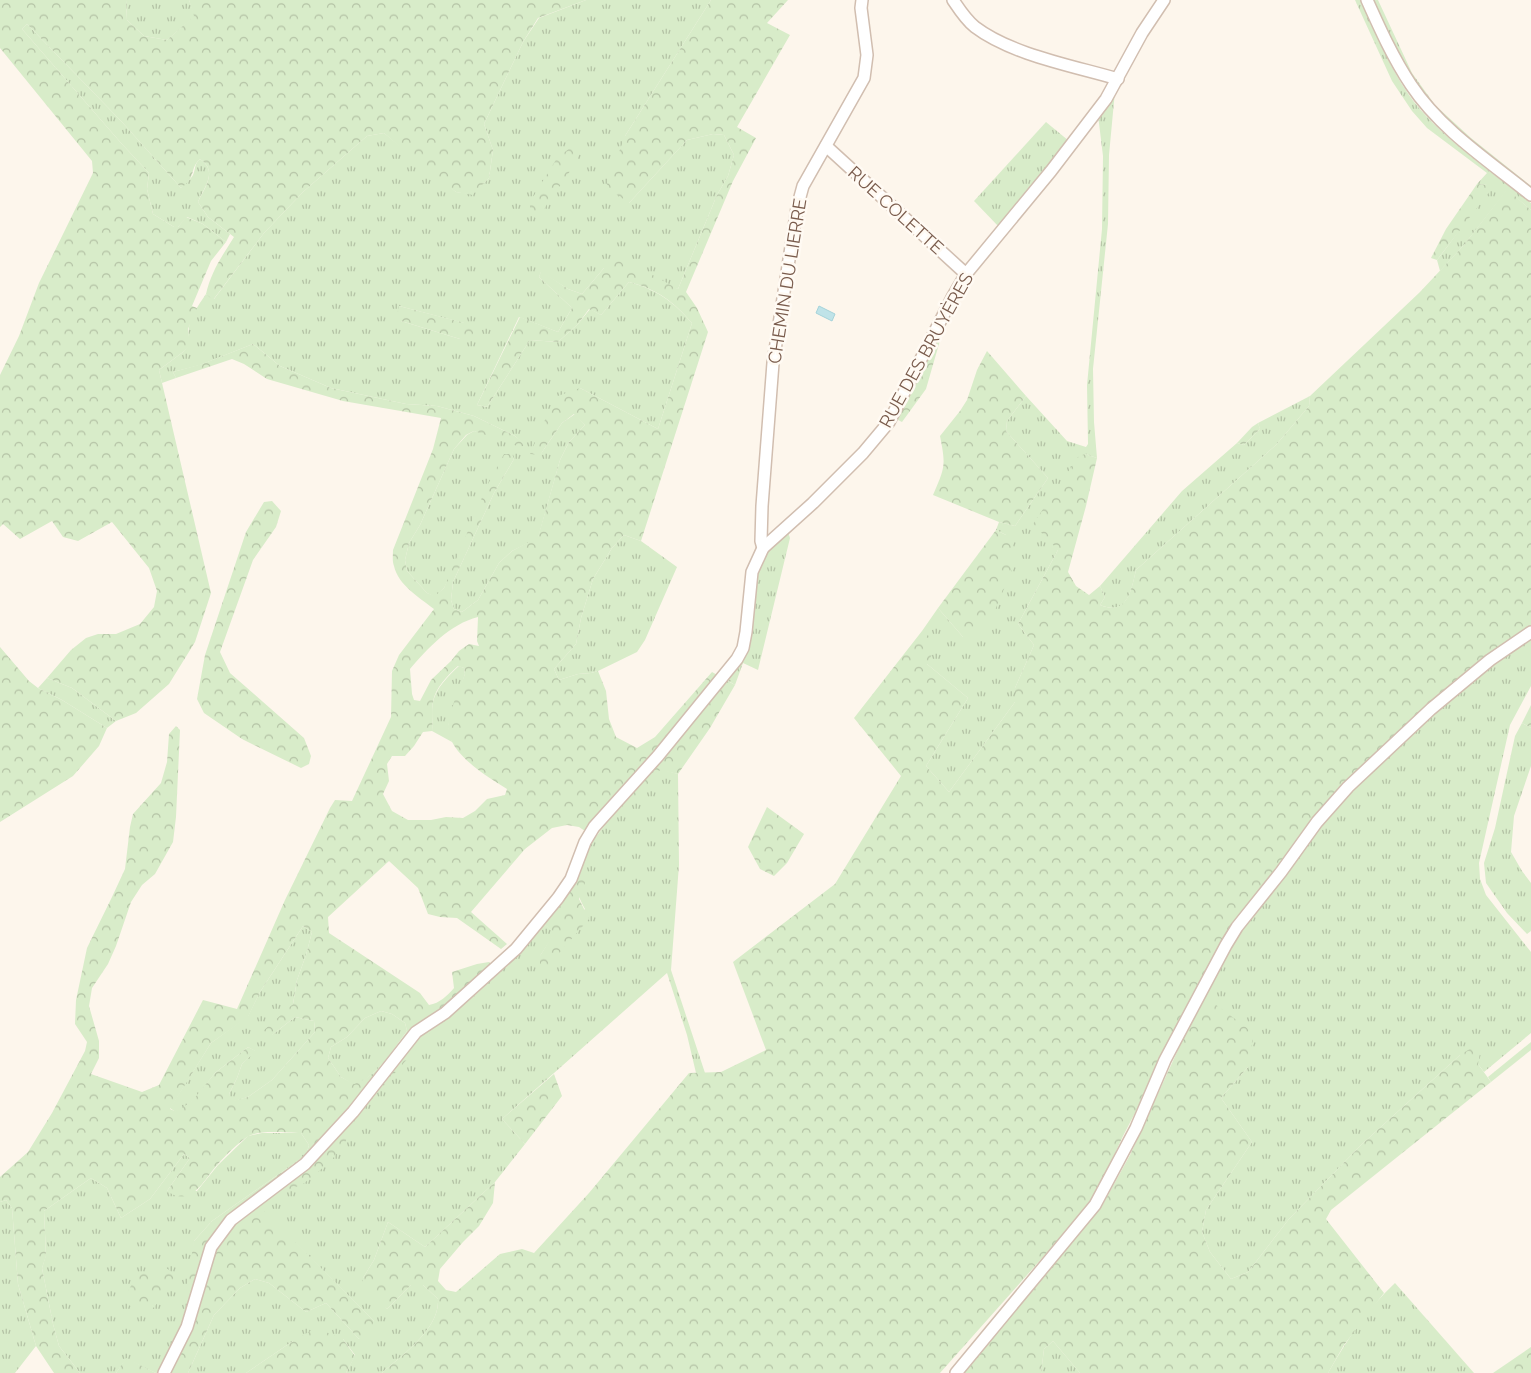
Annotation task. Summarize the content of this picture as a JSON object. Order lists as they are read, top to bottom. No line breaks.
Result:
{"streets":{"street":["RUE COLETTE","CHEMIN DU LIERRE","RUE DES BRUYÈRES"]},"crossings":[["RUE COLETTE","CHEMIN DU LIERRE"],["RUE COLETTE","RUE DES BRUYÈRES"],["CHEMIN DU LIERRE","RUE DES BRUYÈRES"]]}
